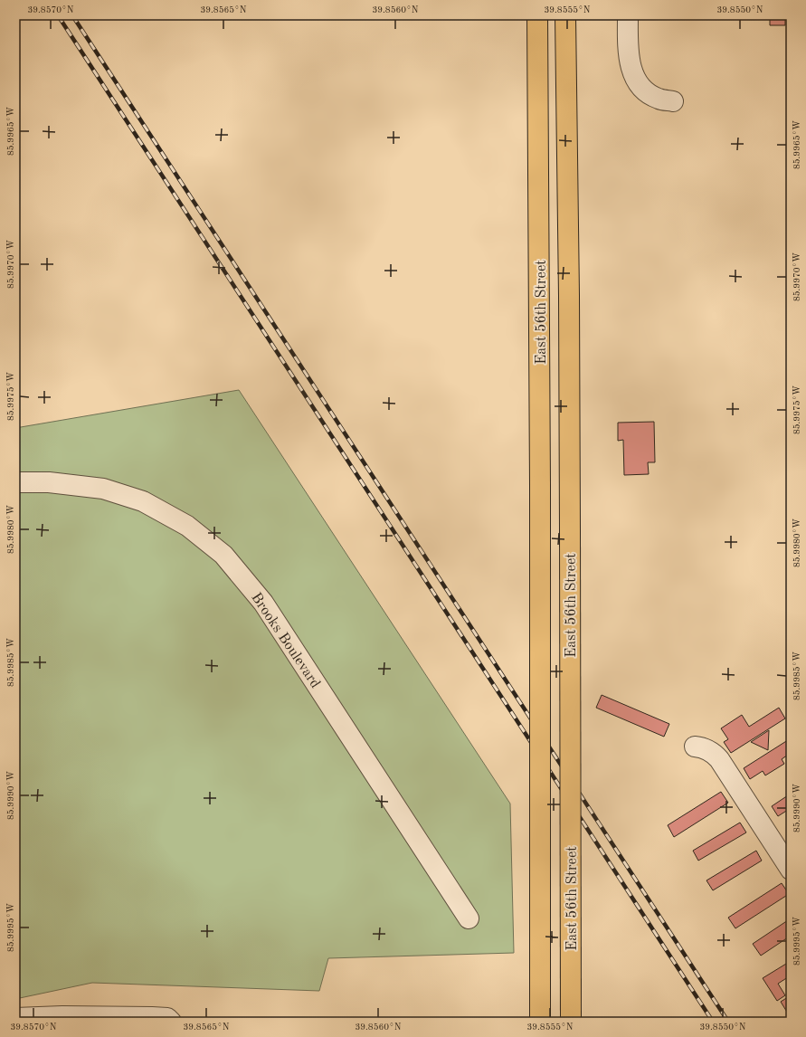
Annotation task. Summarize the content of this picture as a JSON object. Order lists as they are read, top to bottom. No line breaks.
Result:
{"streets":{"main road":["East 56th Street"],"street":["Brooks Boulevard"]},"coordinates":["39.8570°N","39.8565°N","39.8560°N","39.8555°N","39.8550°N","85.9965°W","85.9970°W","85.9975°W","85.9980°W","85.9985°W","85.9990°W","85.9995°W"]}
